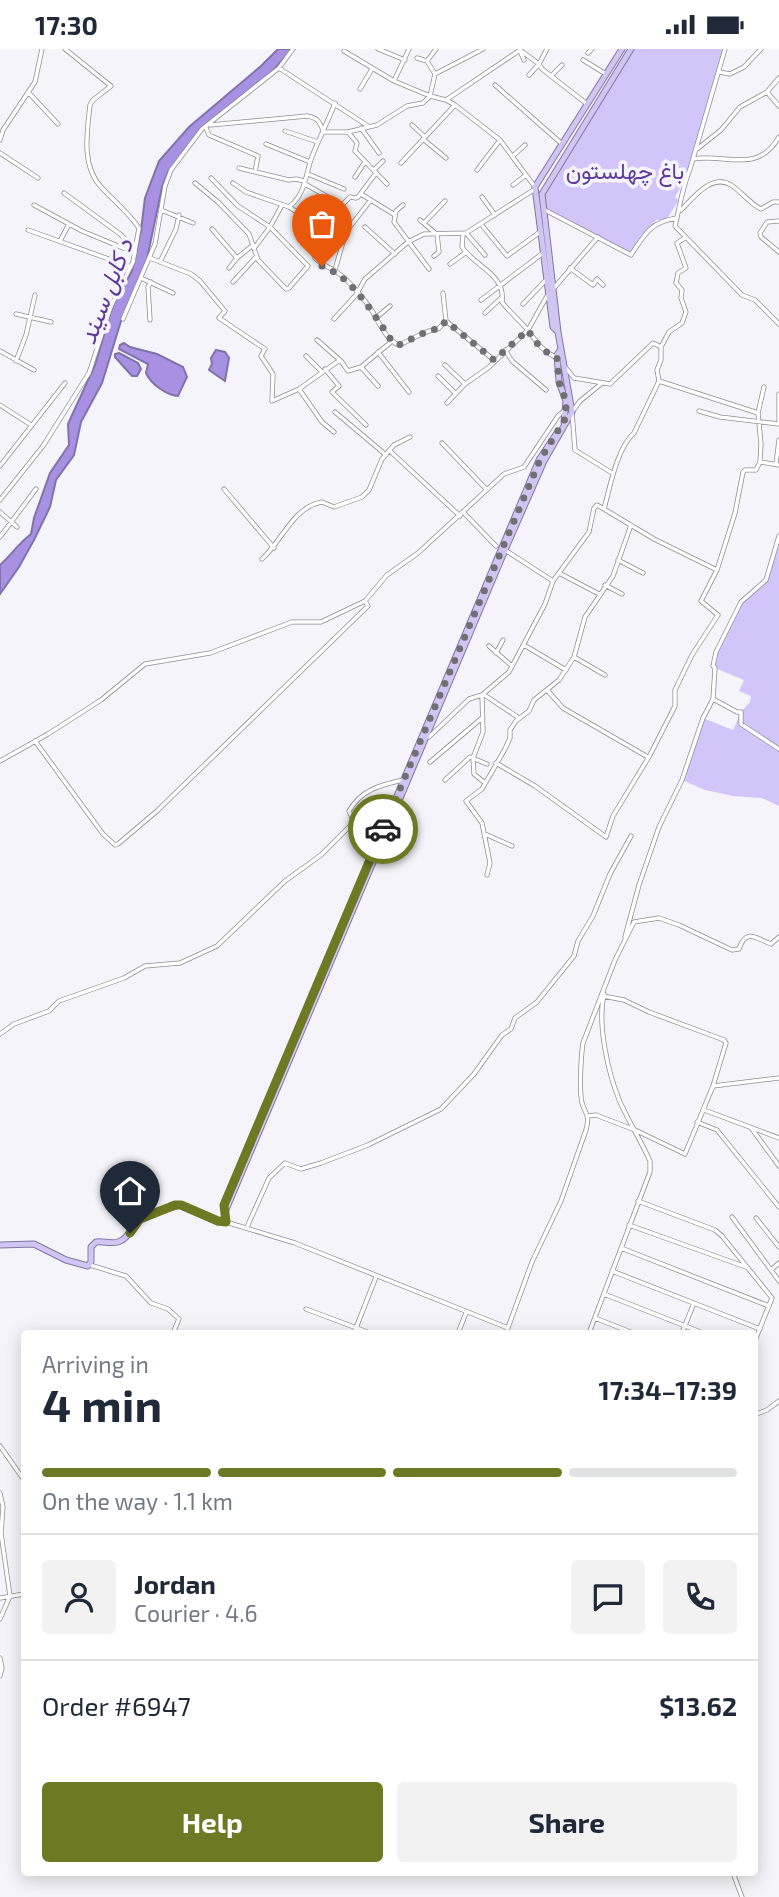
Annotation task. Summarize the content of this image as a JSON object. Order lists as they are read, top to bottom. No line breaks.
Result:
{"water":["د کابل سيند"],"parks":["باغ چهلستون"],"page":{"status":"17:30","heading":["4 min","Arriving in","17:34–17:39"],"panel":["Jordan","Courier · 4.6","Order #6947","$13.62"],"bar":"On the way · 1.1 km","buttons":["Help","Share"]}}
